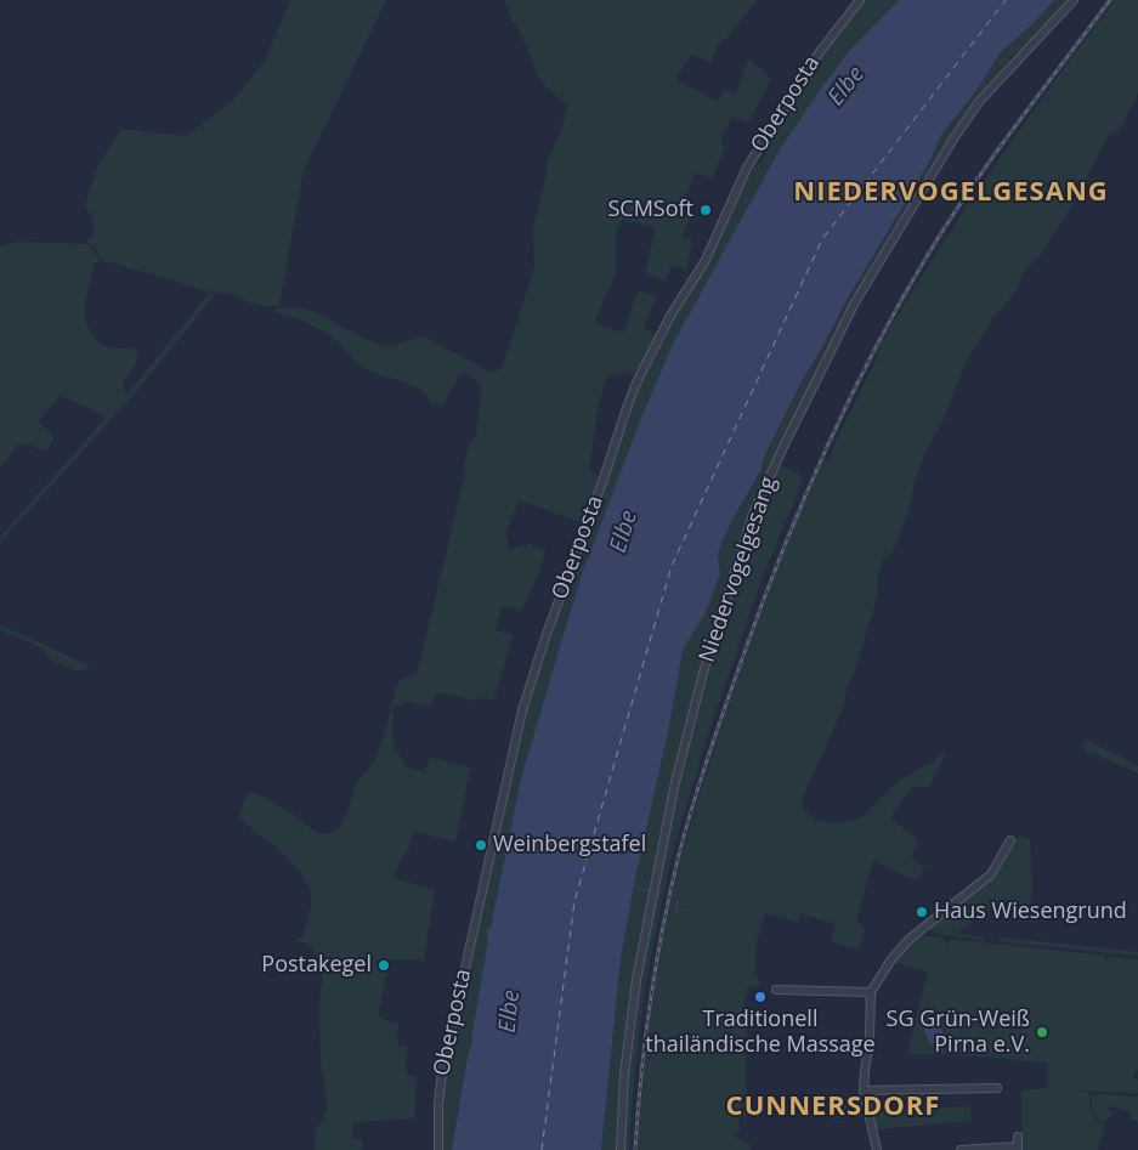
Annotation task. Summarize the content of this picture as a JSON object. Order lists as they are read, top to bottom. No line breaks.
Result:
{"streets":{"street":["Oberposta","Niedervogelgesang"]},"districts":["NIEDERVOGELGESANG","CUNNERSDORF"],"water":["Elbe"],"places":["SCMSoft","Weinbergstafel","Haus Wiesengrund","Postakegel","Traditionell thailändische Massage","SG Grün-Weiß Pirna e.V."]}
